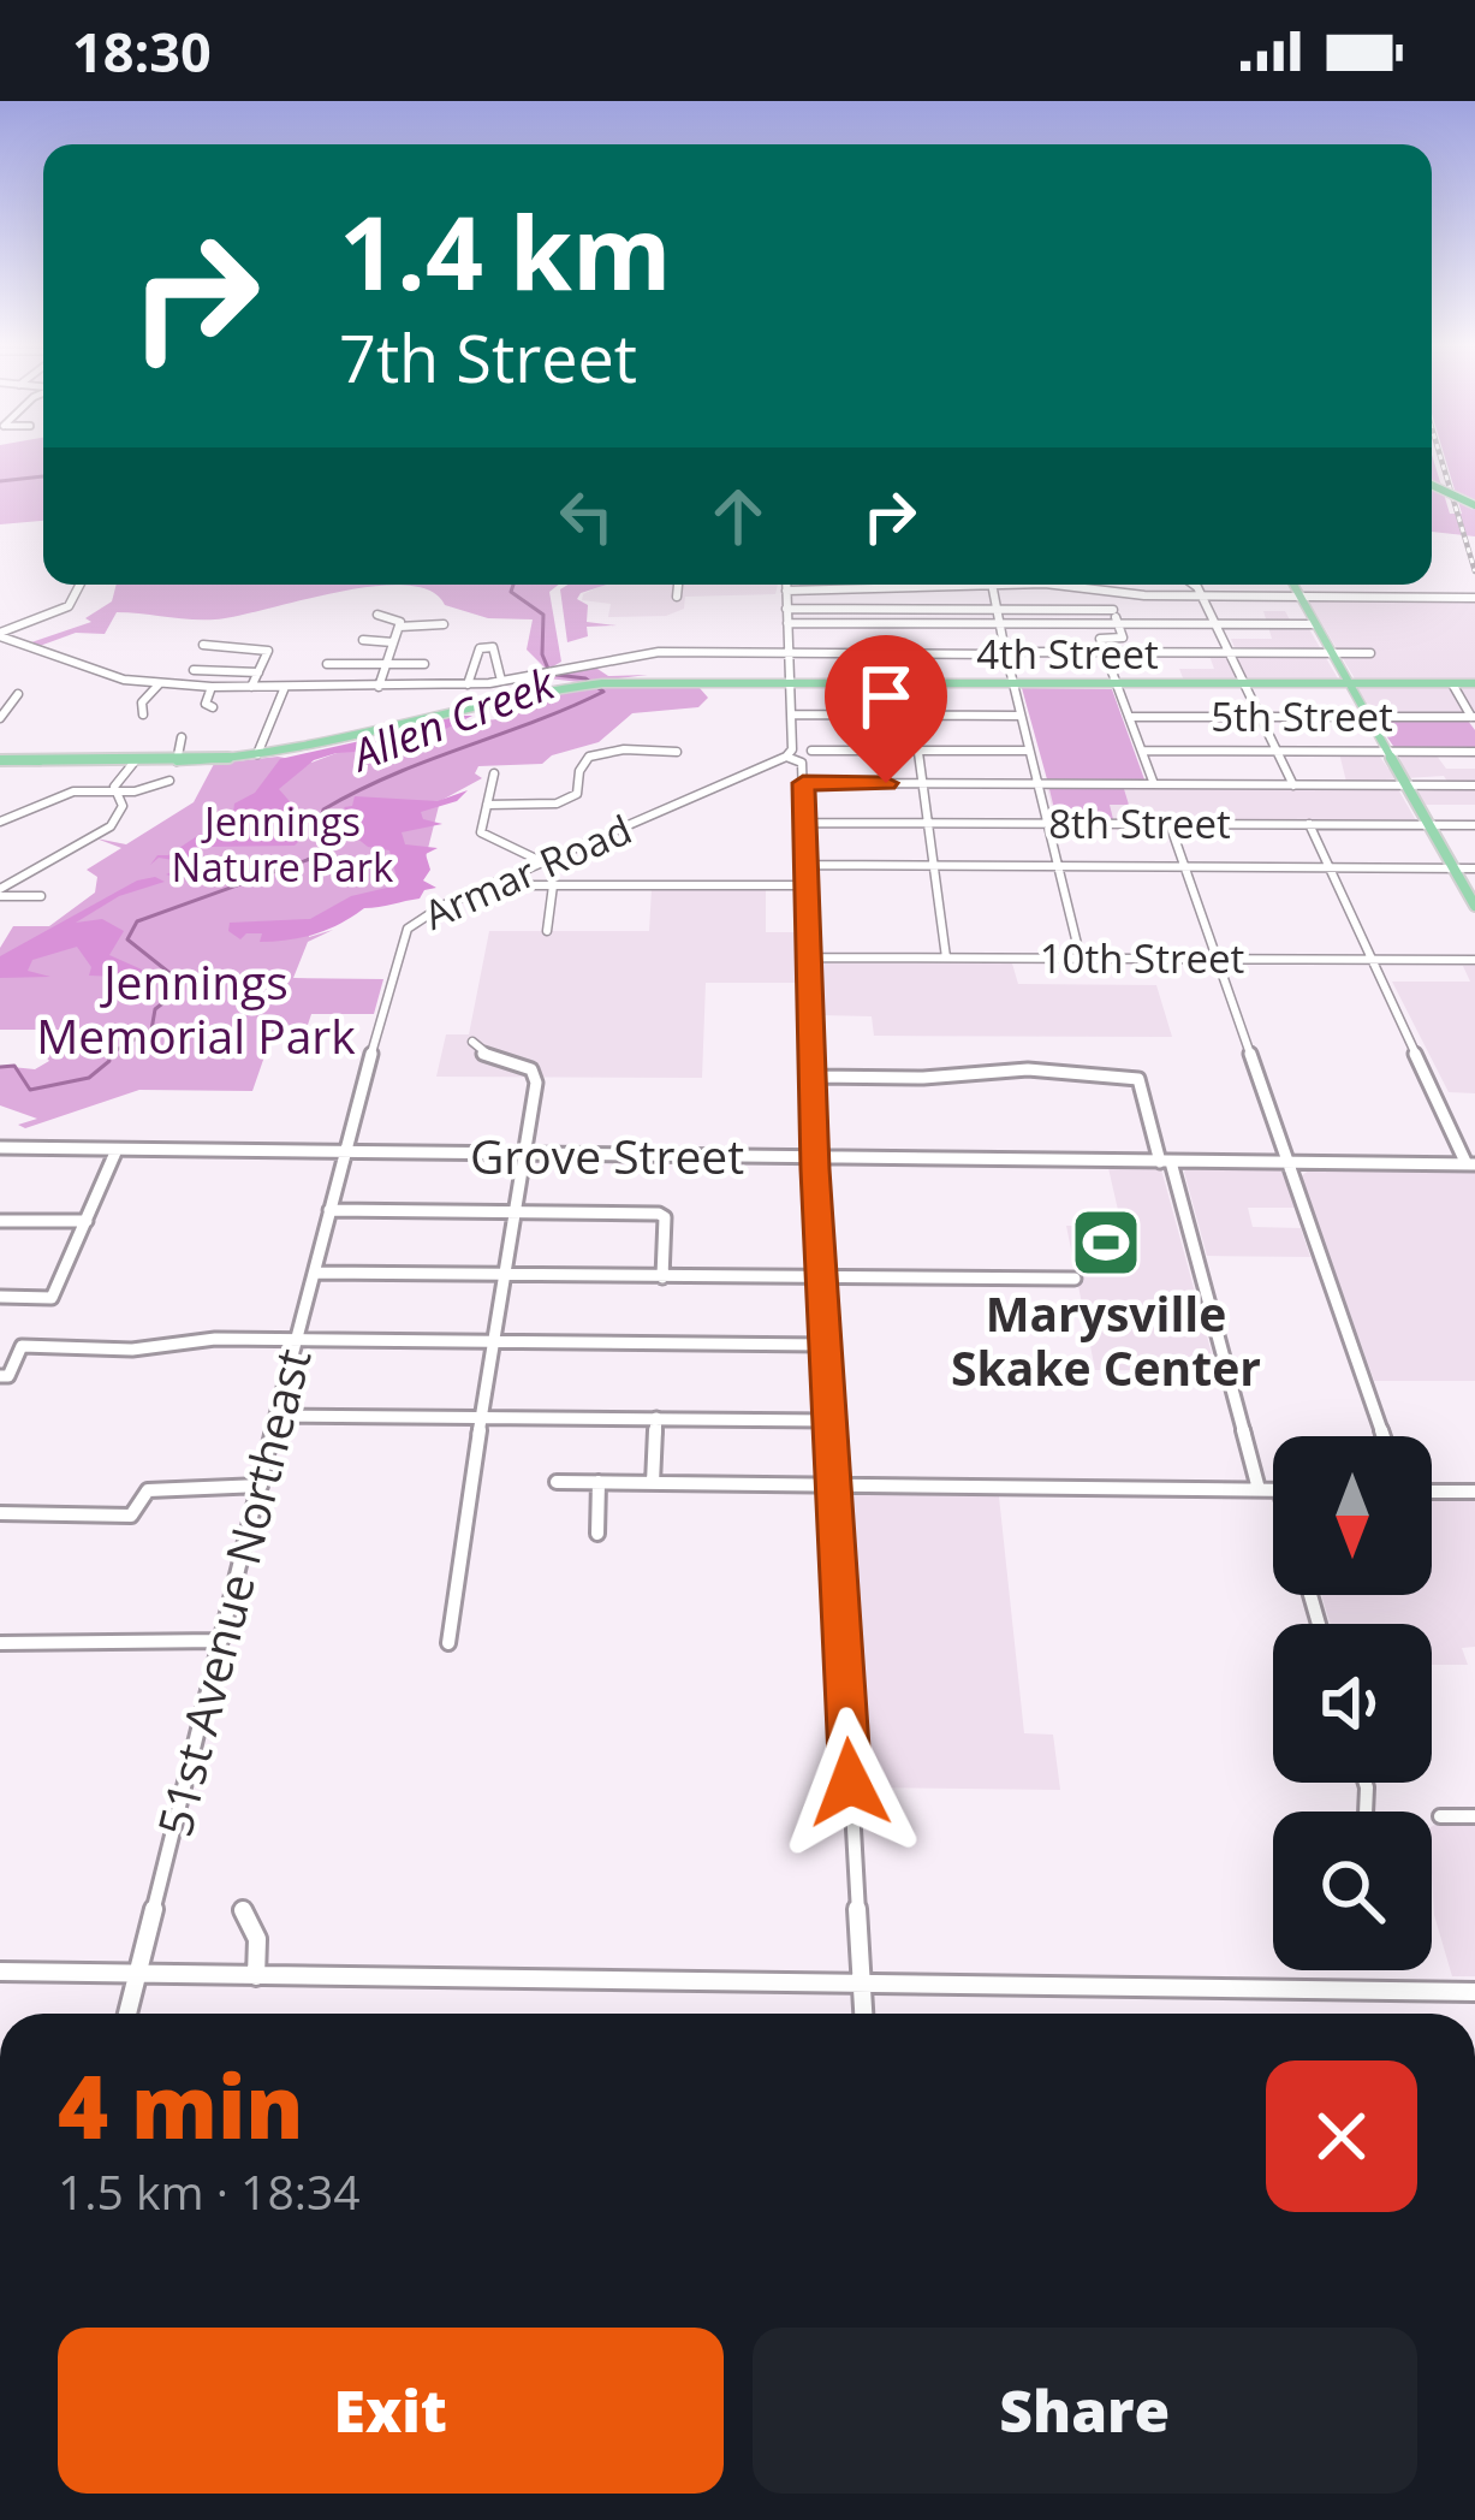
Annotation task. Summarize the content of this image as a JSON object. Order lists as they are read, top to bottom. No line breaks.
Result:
{"streets":{"main road":["4th Street"],"street":["5th Street","8th Street","Armar Road","10th Street","Grove Street","51st Avenue Northeast"]},"crossings":[["Armar Road","Grove Street"],["Armar Road","51st Avenue Northeast"],["Grove Street","51st Avenue Northeast"]],"water":["Allen Creek"],"parks":["Jennings Nature Park","Jennings Memorial Park"],"places":{"sports":["Marysville Skake Center"]},"north":"bottom","page":{"status":"18:30","turn":["1.4 km","7th Street"],"heading":["4 min","1.5 km · 18:34"],"buttons":["Exit","Share"]}}
